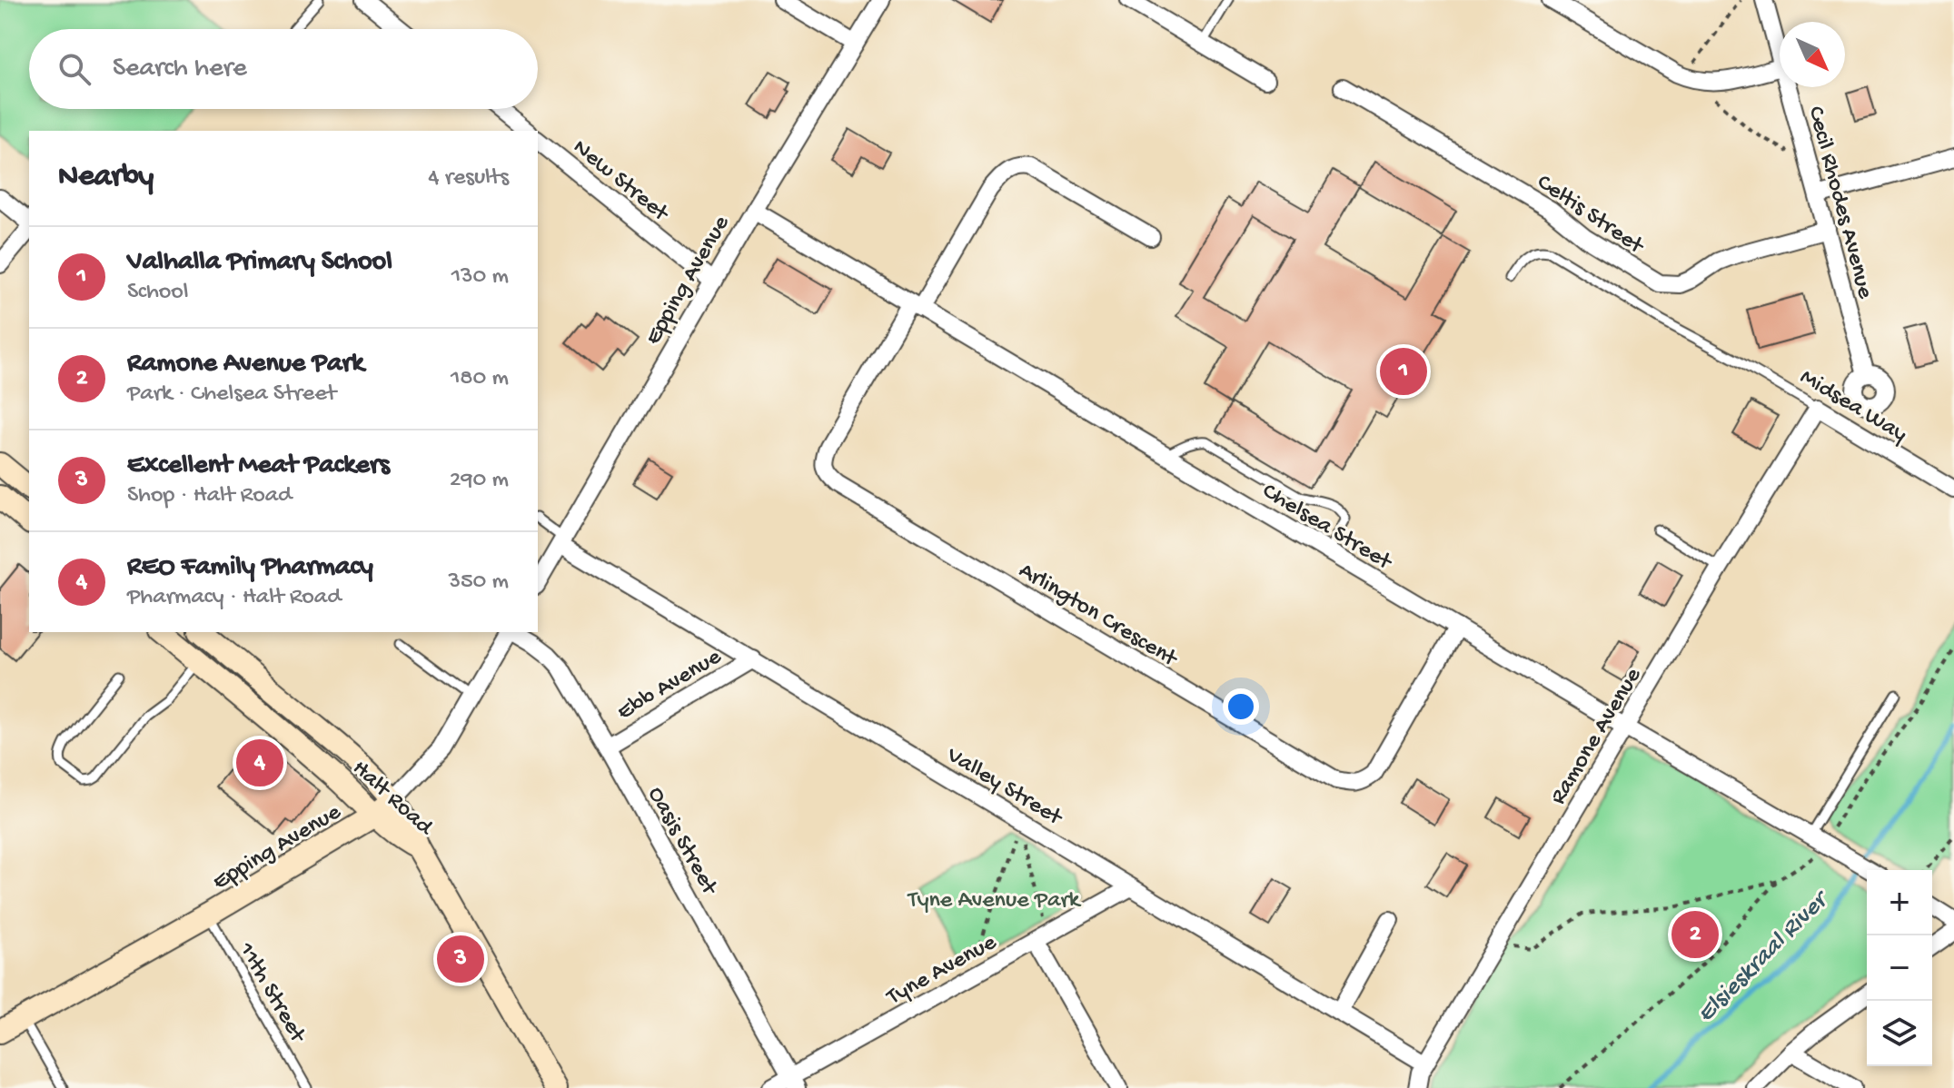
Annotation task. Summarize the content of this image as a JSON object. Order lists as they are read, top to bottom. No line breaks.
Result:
{"streets":{"street":["New Street","Cecil Rhodes Avenue","Celtis Street","Epping Avenue","Midsea Way","Chelsea Street","Arlington Crescent","Ebb Avenue","Ramone Avenue","Valley Street","Halt Road","Oasis Street","Tyne Avenue"],"lane":["11th Street"]},"crossings":[["New Street","Epping Avenue"],["Cecil Rhodes Avenue","Celtis Street"],["Epping Avenue","Chelsea Street"],["Epping Avenue","Valley Street"],["Epping Avenue","Halt Road"],["Epping Avenue","11th Street"],["Midsea Way","Ramone Avenue"],["Chelsea Street","Arlington Crescent"],["Chelsea Street","Ramone Avenue"],["Ebb Avenue","Valley Street"],["Ebb Avenue","Oasis Street"],["Ramone Avenue","Valley Street"],["Valley Street","Tyne Avenue"],["Oasis Street","Tyne Avenue"]],"water":["Elsieskraal River"],"parks":["Tyne Avenue Park"],"north":"bottom right","page":{"search":"Search here","heading":["Nearby","4 results"],"list":[{"mark":"1","name":"Valhalla Primary School","note":"School","value":"130 m"},{"mark":"2","name":"Ramone Avenue Park","note":"Park · Chelsea Street","value":"180 m"},{"mark":"3","name":"Excellent Meat Packers","note":"Shop · Halt Road","value":"290 m"},{"mark":"4","name":"REO Family Pharmacy","note":"Pharmacy · Halt Road","value":"350 m"}],"pins":["1","4","2","3"],"map_buttons":["+","−"]}}
